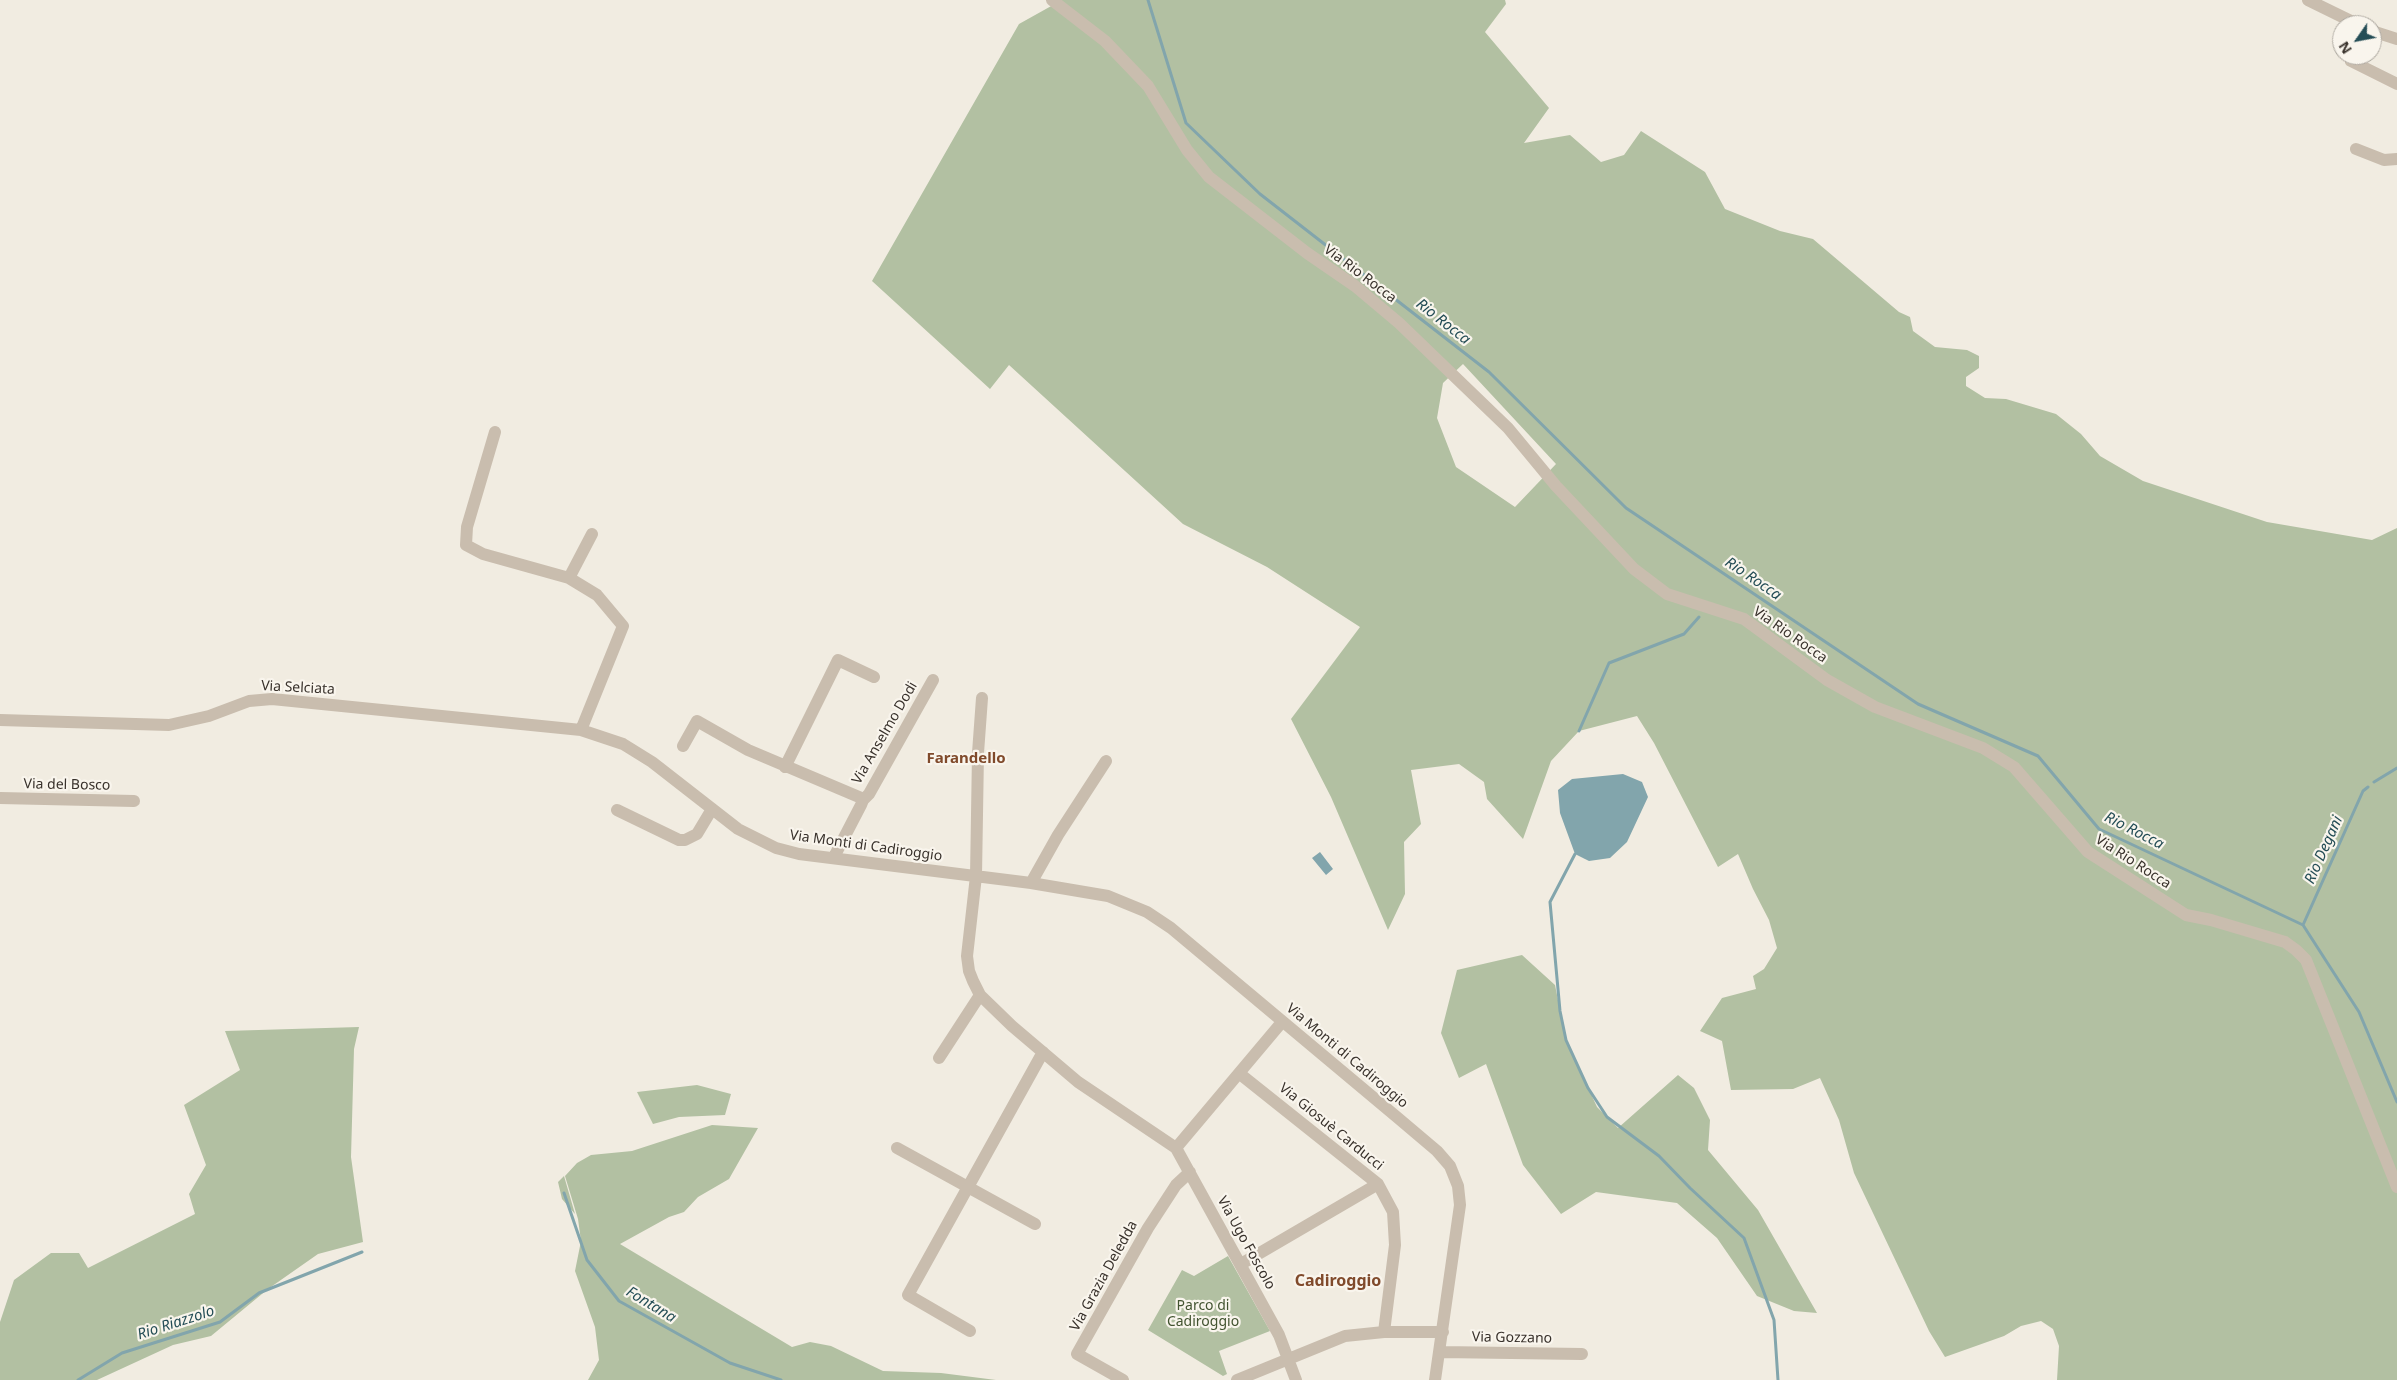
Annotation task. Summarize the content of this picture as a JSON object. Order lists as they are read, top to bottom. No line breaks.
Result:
{"streets":{"street":["Via Rio Rocca","Via Selciata","Via Anselmo Dodi","Via del Bosco","Via Monti di Cadiroggio","Via Giosuè Carducci","Via Ugo Foscolo","Via Grazia Deledda","Via Gozzano"]},"crossings":[["Via Selciata","Via Monti di Cadiroggio"],["Via Anselmo Dodi","Via Monti di Cadiroggio"],["Via Monti di Cadiroggio","Via Gozzano"],["Via Ugo Foscolo","Via Grazia Deledda"]],"districts":["Farandello","Cadiroggio"],"water":["Rio Rocca","Rio Degani","Fontana","Rio Riazzolo"],"parks":["Parco di Cadiroggio"],"north":"bottom left"}
